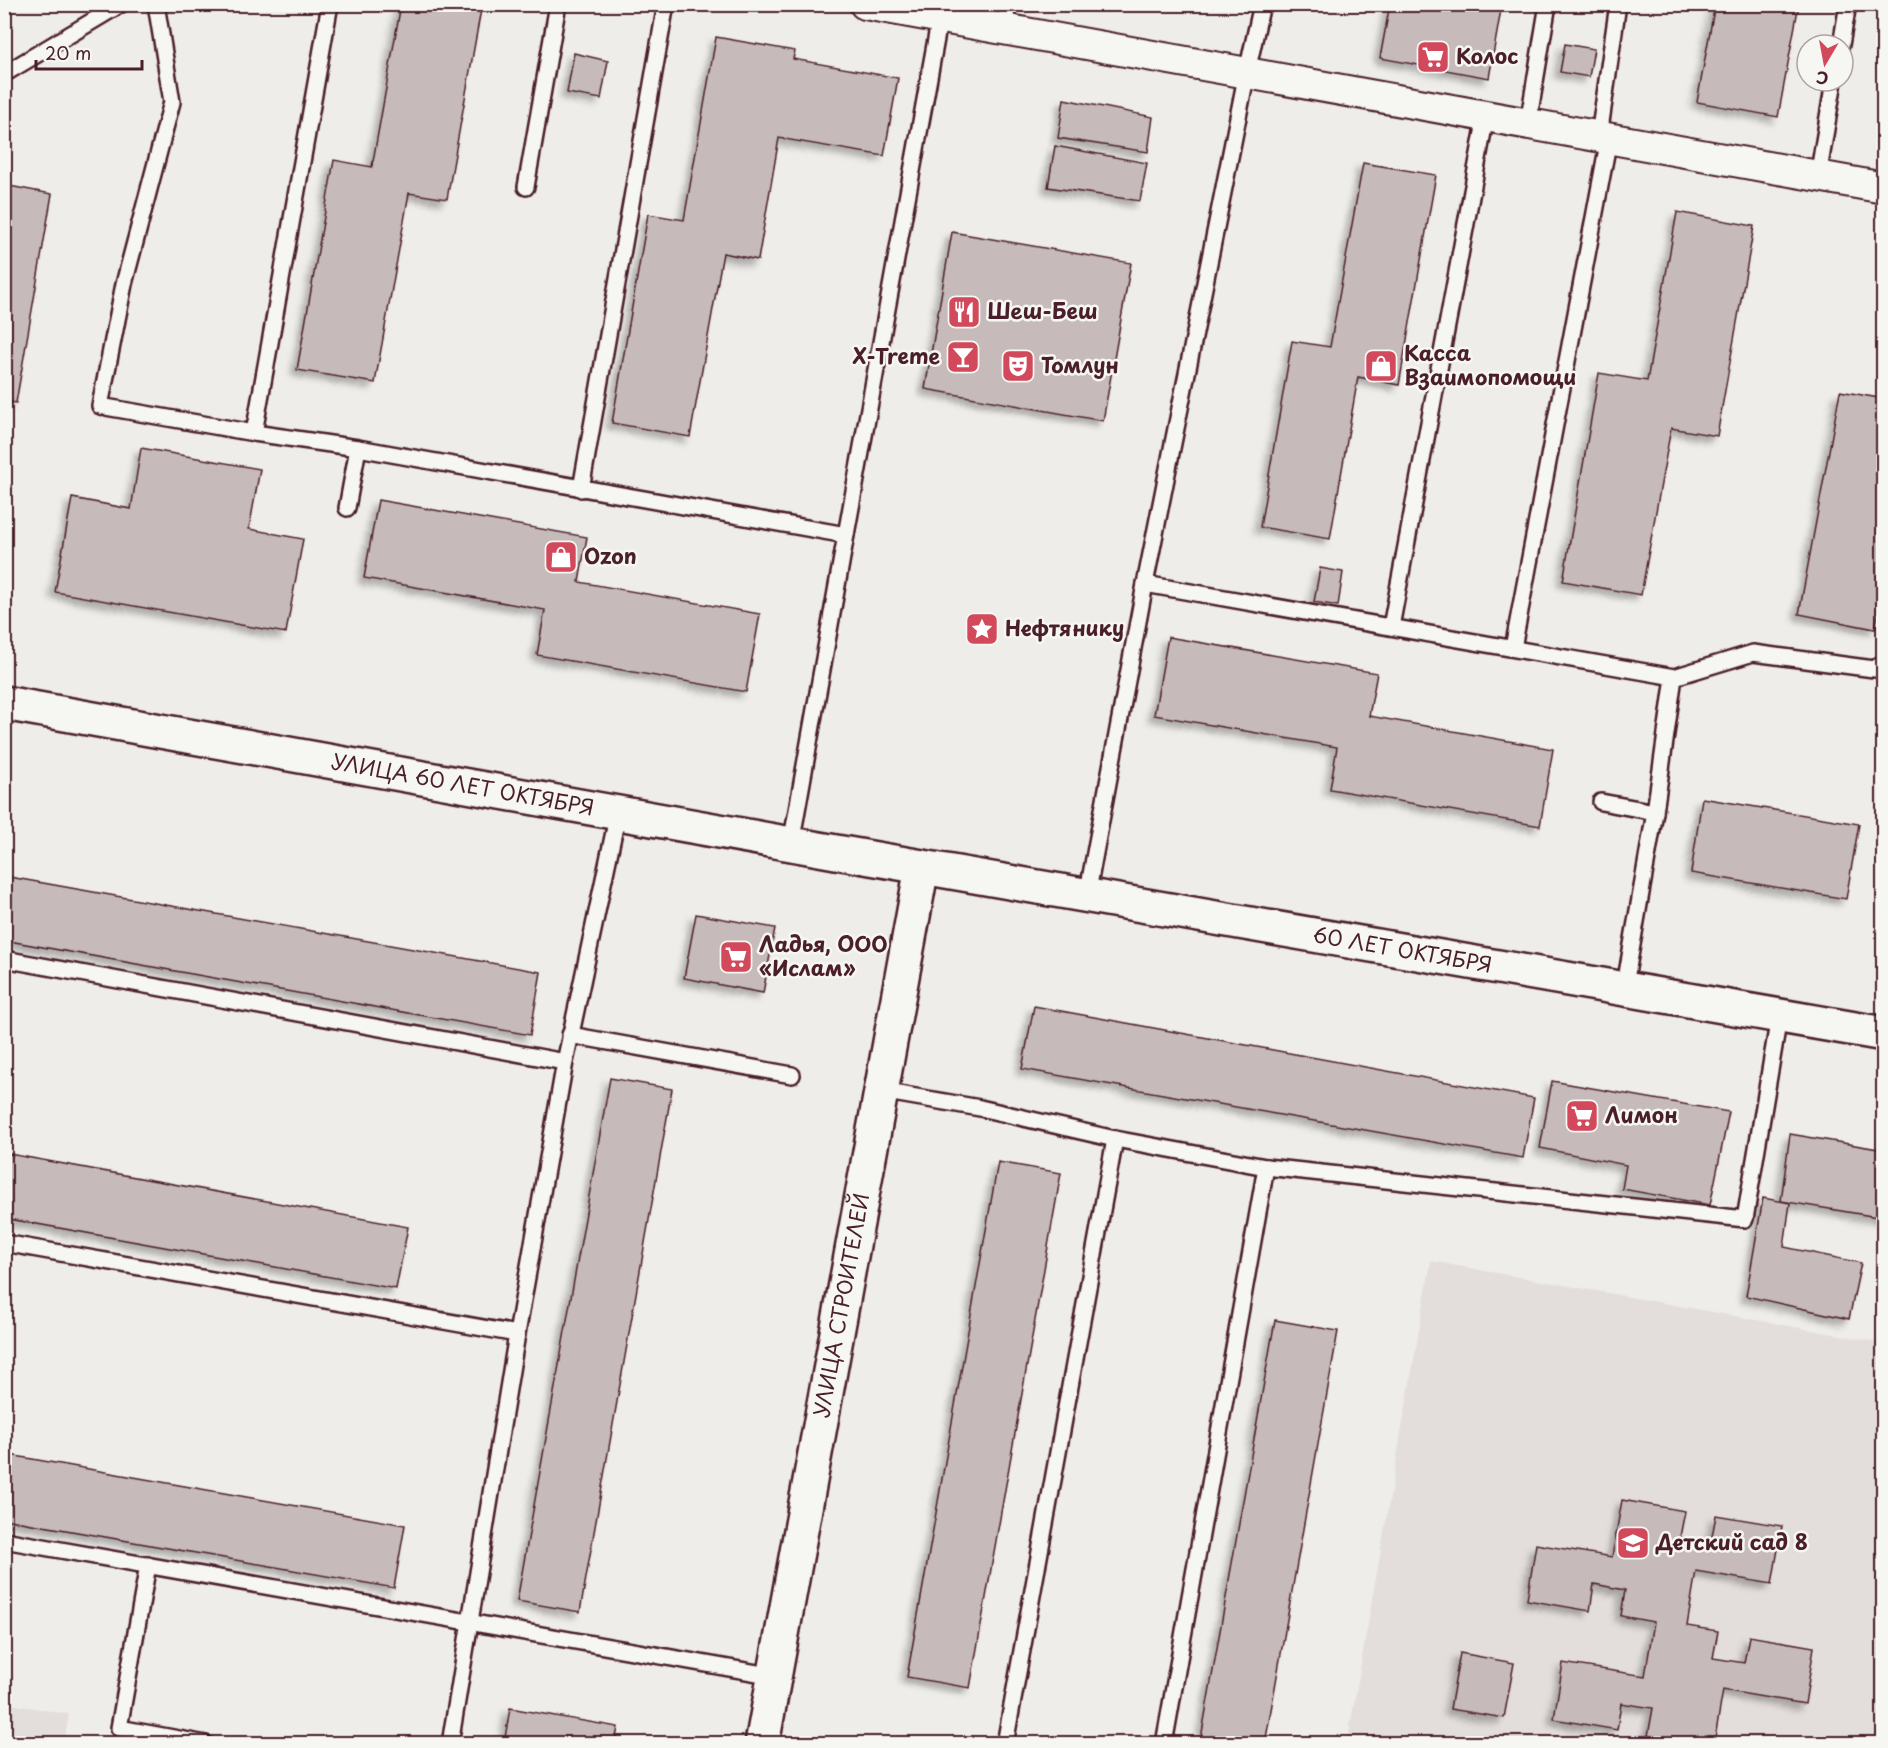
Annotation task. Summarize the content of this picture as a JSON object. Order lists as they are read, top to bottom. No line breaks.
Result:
{"streets":{"main road":["УЛИЦА 60 ЛЕТ ОКТЯБРЯ","60 ЛЕТ ОКТЯБРЯ","УЛИЦА СТРОИТЕЛЕЙ"]},"crossings":[["УЛИЦА 60 ЛЕТ ОКТЯБРЯ","60 ЛЕТ ОКТЯБРЯ"],["УЛИЦА 60 ЛЕТ ОКТЯБРЯ","УЛИЦА СТРОИТЕЛЕЙ"],["60 ЛЕТ ОКТЯБРЯ","УЛИЦА СТРОИТЕЛЕЙ"]],"places":{"supermarket":["Колос","Ладья, ООО «Ислам»","Лимон"],"restaurant":["Шеш-Беш"],"bar":["X-Treme"],"theatre":["Томлун"],"shop":["Касса Взаимопомощи","Ozon"],"place":["Нефтянику"],"school or university":["Детский сад 8"]},"scale_bar":"20 m","north":"bottom"}
